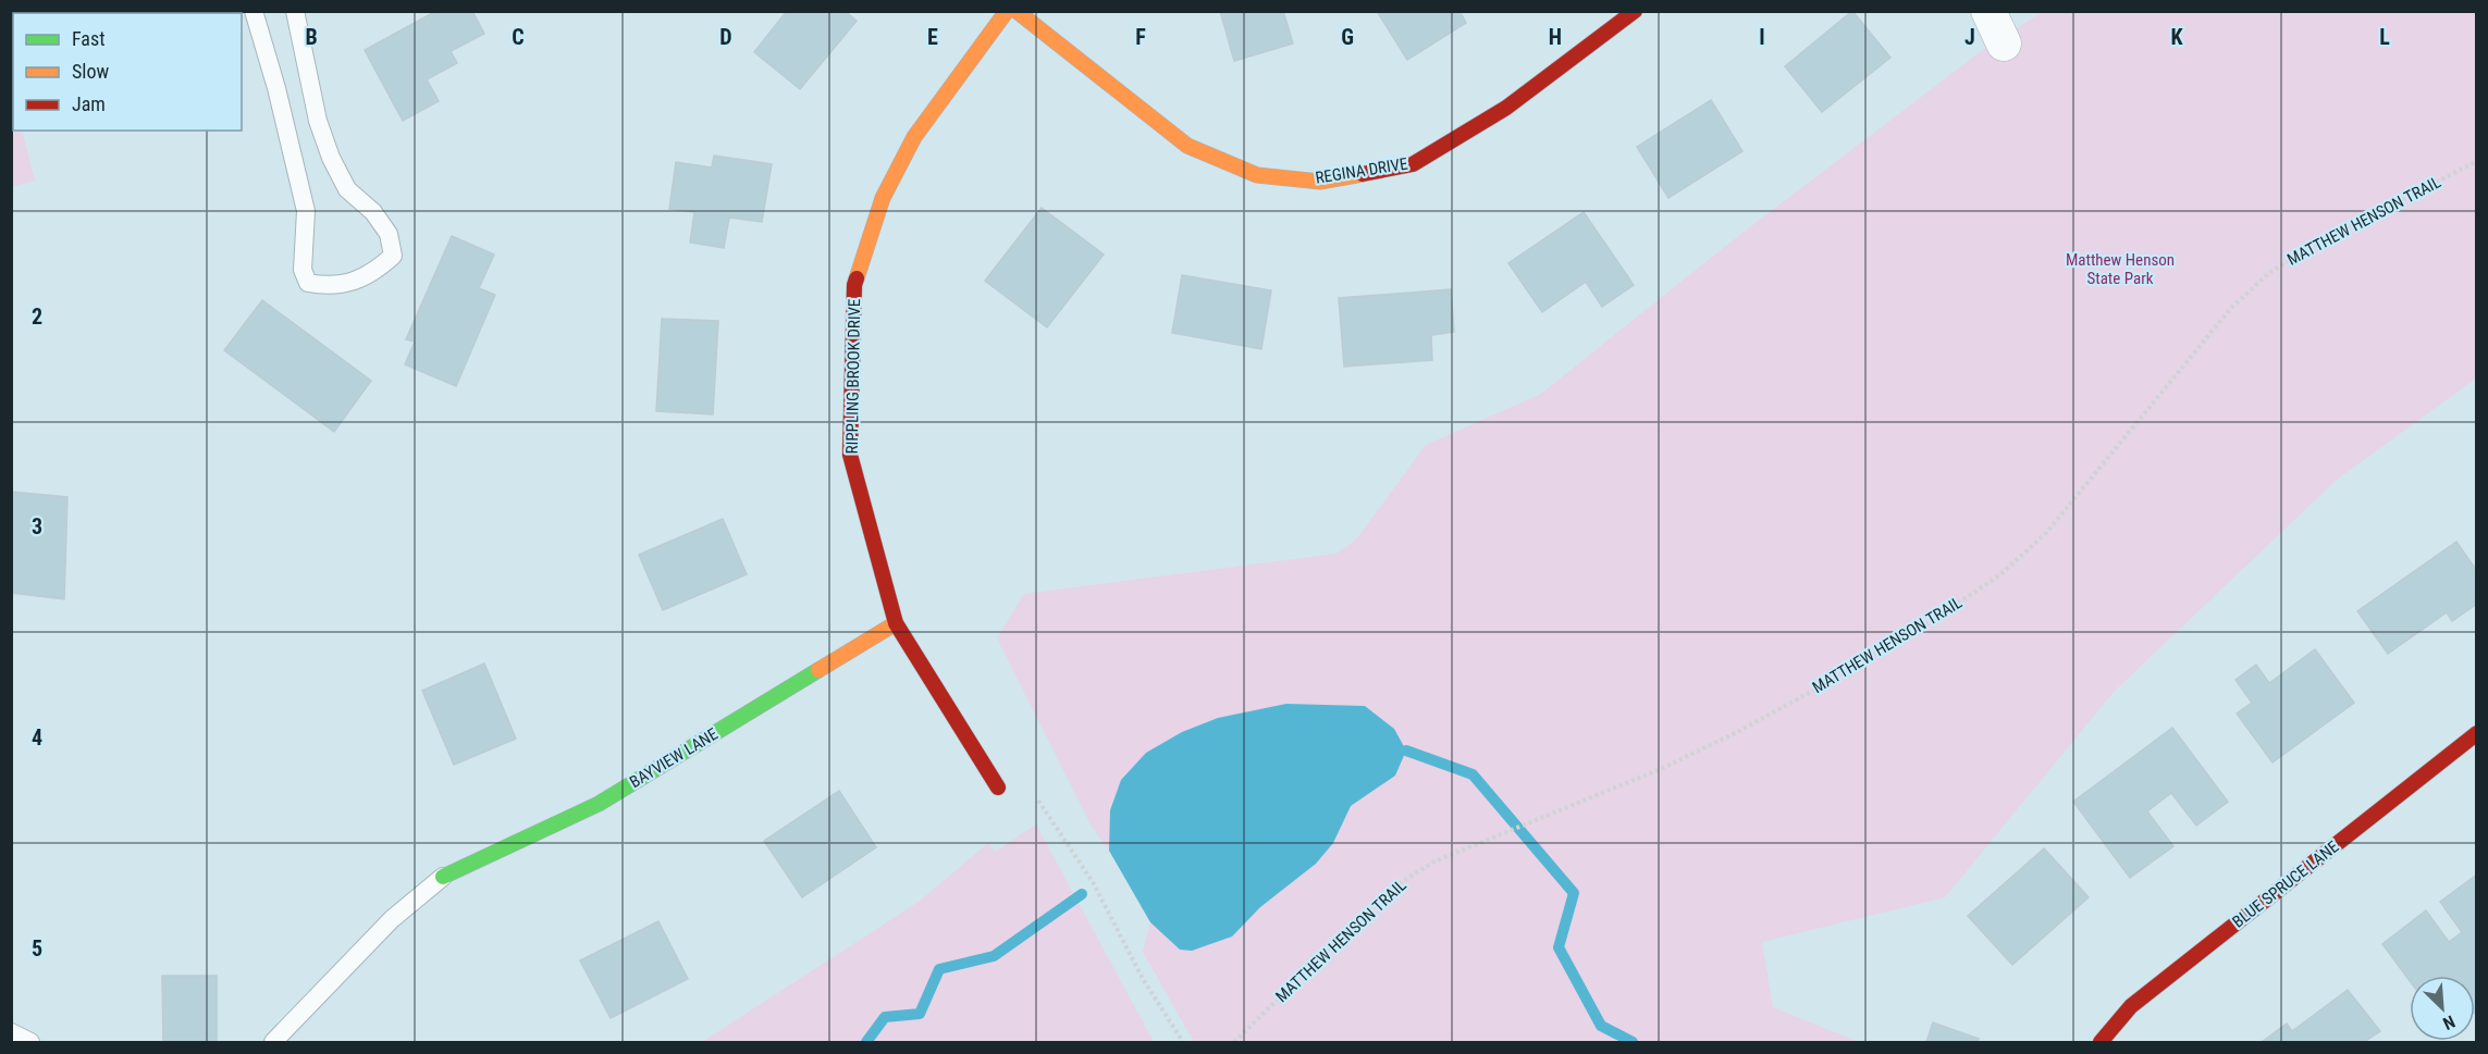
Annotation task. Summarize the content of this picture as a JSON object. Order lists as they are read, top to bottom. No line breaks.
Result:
{"streets":{"street":["REGINA DRIVE","RIPPLING BROOK DRIVE","BAYVIEW LANE","BLUE SPRUCE LANE"],"path":["MATTHEW HENSON TRAIL"]},"crossings":[["RIPPLING BROOK DRIVE","BAYVIEW LANE"]],"parks":["Matthew Henson State Park"],"legend":["Fast","Slow","Jam"],"north":"bottom right","grid":{"columns":["B","C","D","E","F","G","H","I","J","K","L"],"rows":["2","3","4","5"]}}
